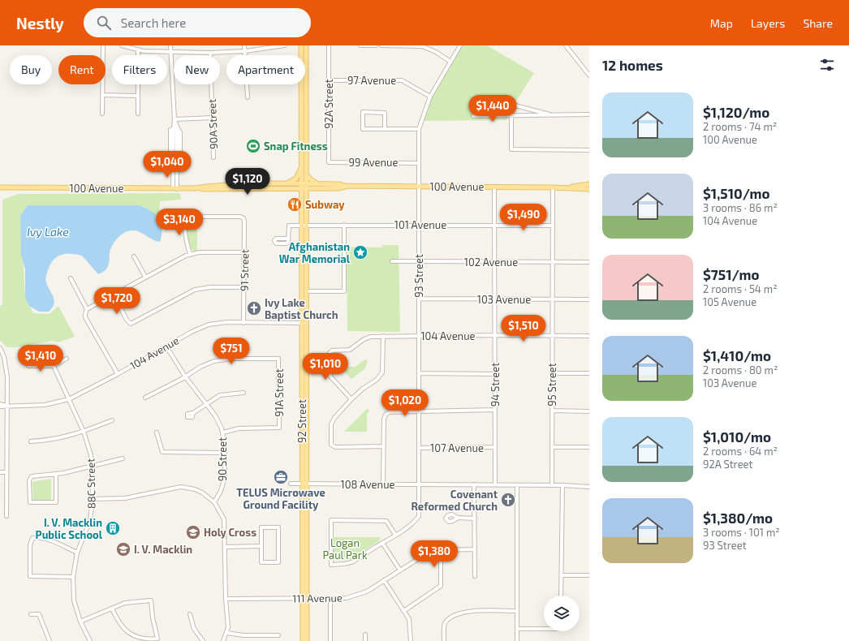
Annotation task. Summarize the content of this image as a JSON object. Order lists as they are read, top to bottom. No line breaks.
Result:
{"streets":{"main road":["100 Avenue","92 Street"],"street":["97 Avenue","92A Street","90A Street","99 Avenue","101 Avenue","102 Avenue","91 Street","93 Street","103 Avenue","104 Avenue","94 Street","95 Street","91A Street","107 Avenue","90 Street","88C Street","108 Avenue","111 Avenue"]},"crossings":[["97 Avenue","92A Street"],["97 Avenue","93 Street"],["92A Street","99 Avenue"],["99 Avenue","93 Street"],["100 Avenue","93 Street"],["100 Avenue","94 Street"],["100 Avenue","95 Street"],["100 Avenue","92 Street"],["101 Avenue","93 Street"],["101 Avenue","94 Street"],["101 Avenue","95 Street"],["101 Avenue","92 Street"],["102 Avenue","93 Street"],["102 Avenue","94 Street"],["102 Avenue","95 Street"],["91 Street","104 Avenue"],["93 Street","103 Avenue"],["93 Street","104 Avenue"],["93 Street","107 Avenue"],["93 Street","108 Avenue"],["103 Avenue","94 Street"],["103 Avenue","95 Street"],["104 Avenue","94 Street"],["104 Avenue","95 Street"],["104 Avenue","92 Street"],["104 Avenue","90 Street"],["104 Avenue","88C Street"],["94 Street","107 Avenue"],["94 Street","108 Avenue"],["95 Street","108 Avenue"],["91A Street","90 Street"],["92 Street","108 Avenue"],["92 Street","111 Avenue"]],"water":["Ivy Lake"],"parks":["Logan Paul Park"],"places":{"sports":["Snap Fitness"],"restaurant":["Subway"],"place":["Afghanistan War Memorial"],"church":["Ivy Lake Baptist Church","Covenant Reformed Church"],"office":["TELUS Microwave Ground Facility"],"building":["I. V. Macklin Public School"],"school or university":["Holy Cross","I. V. Macklin"]},"page":{"header":"Nestly","search":"Search here","nav":["Map","Layers","Share"],"heading":"12 homes","chip":["Buy","Rent","Filters","New","Apartment"],"list":[{"name":"$1,120/mo","note":"2 rooms · 74 m² · 100 Avenue"},{"name":"$1,510/mo","note":"3 rooms · 86 m² · 104 Avenue"},{"name":"$751/mo","note":"2 rooms · 54 m² · 105 Avenue"},{"name":"$1,410/mo","note":"2 rooms · 80 m² · 103 Avenue"},{"name":"$1,010/mo","note":"2 rooms · 64 m² · 92A Street"},{"name":"$1,380/mo","note":"3 rooms · 101 m² · 93 Street"}],"price":["$1,440","$1,040","$1,120","$1,490","$3,140","$1,720","$1,510","$751","$1,410","$1,010","$1,020","$1,380"]}}
